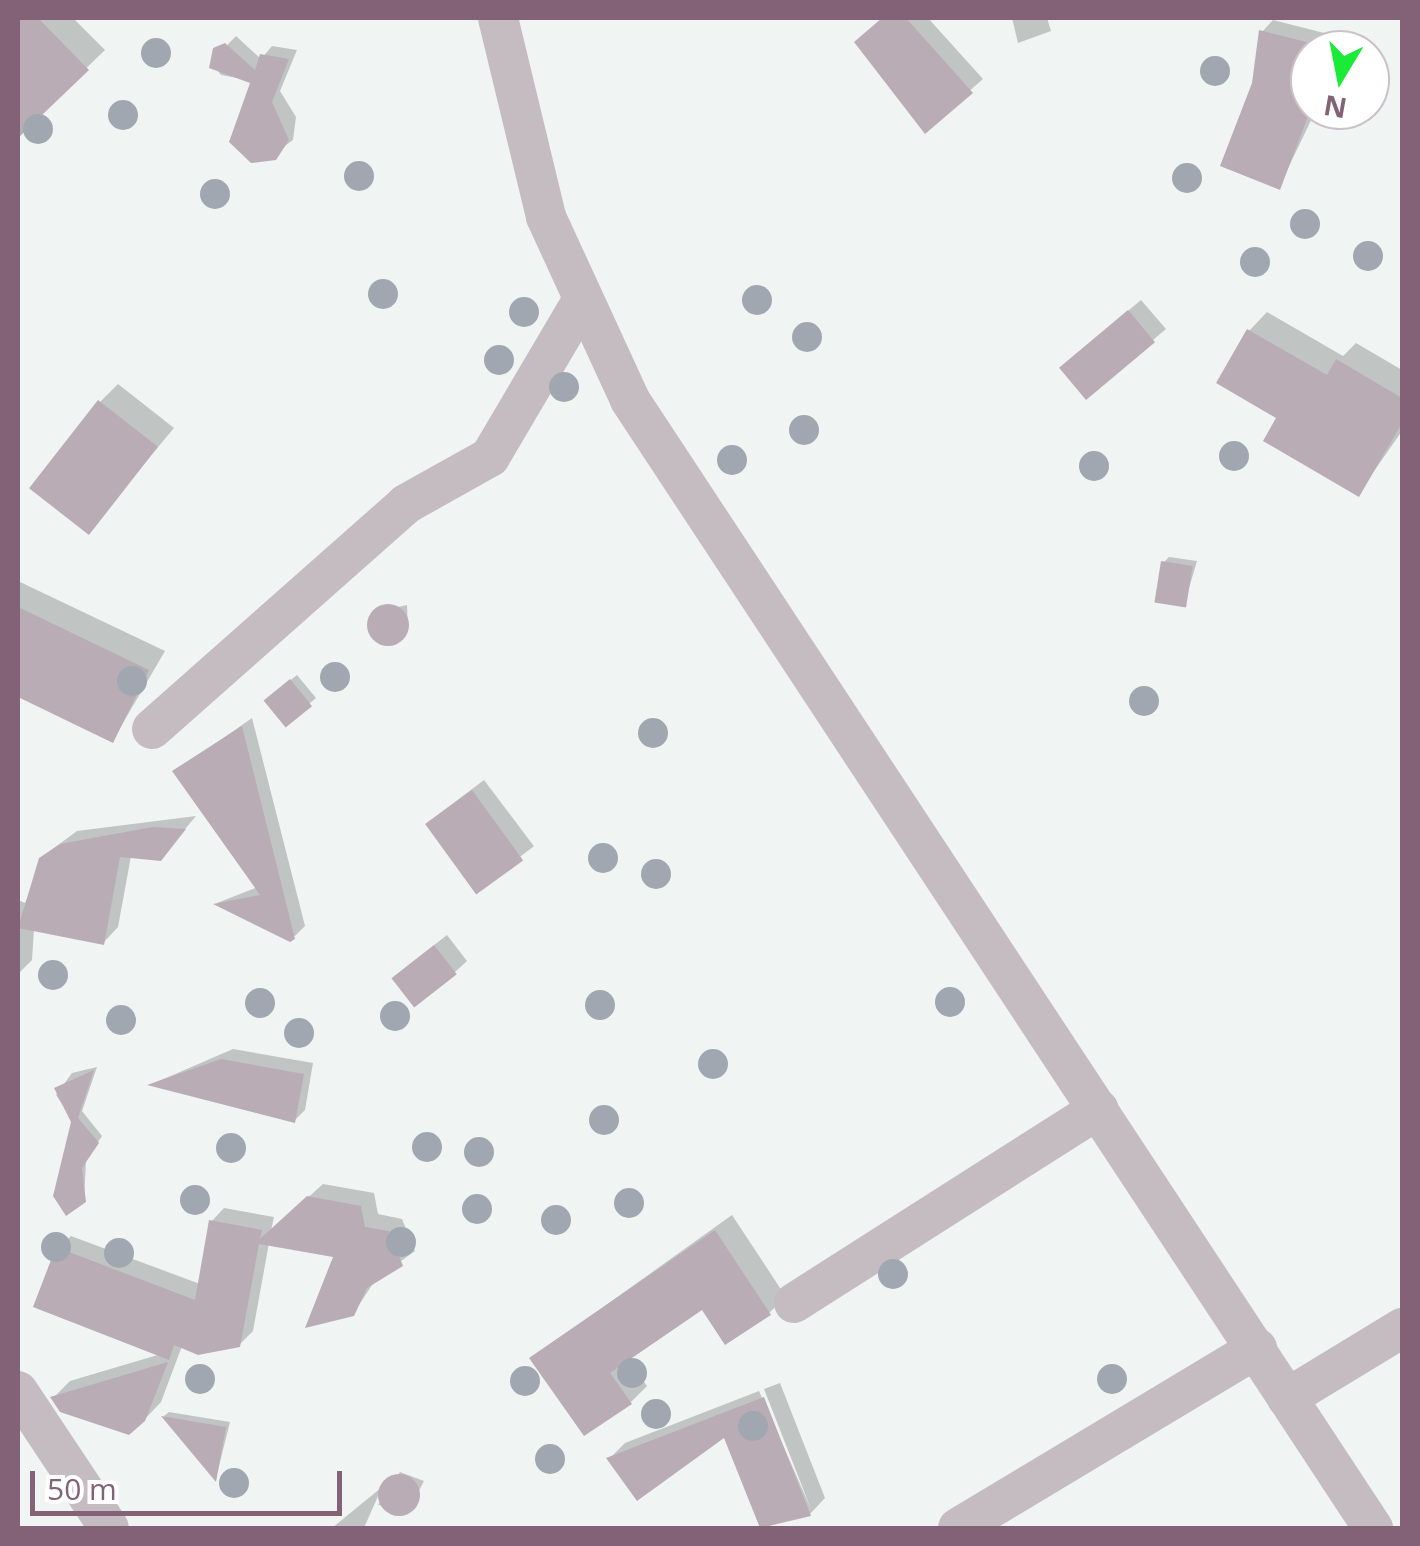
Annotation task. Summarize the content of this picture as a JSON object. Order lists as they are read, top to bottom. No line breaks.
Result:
{"scale_bar":"50 m","north":"bottom"}
